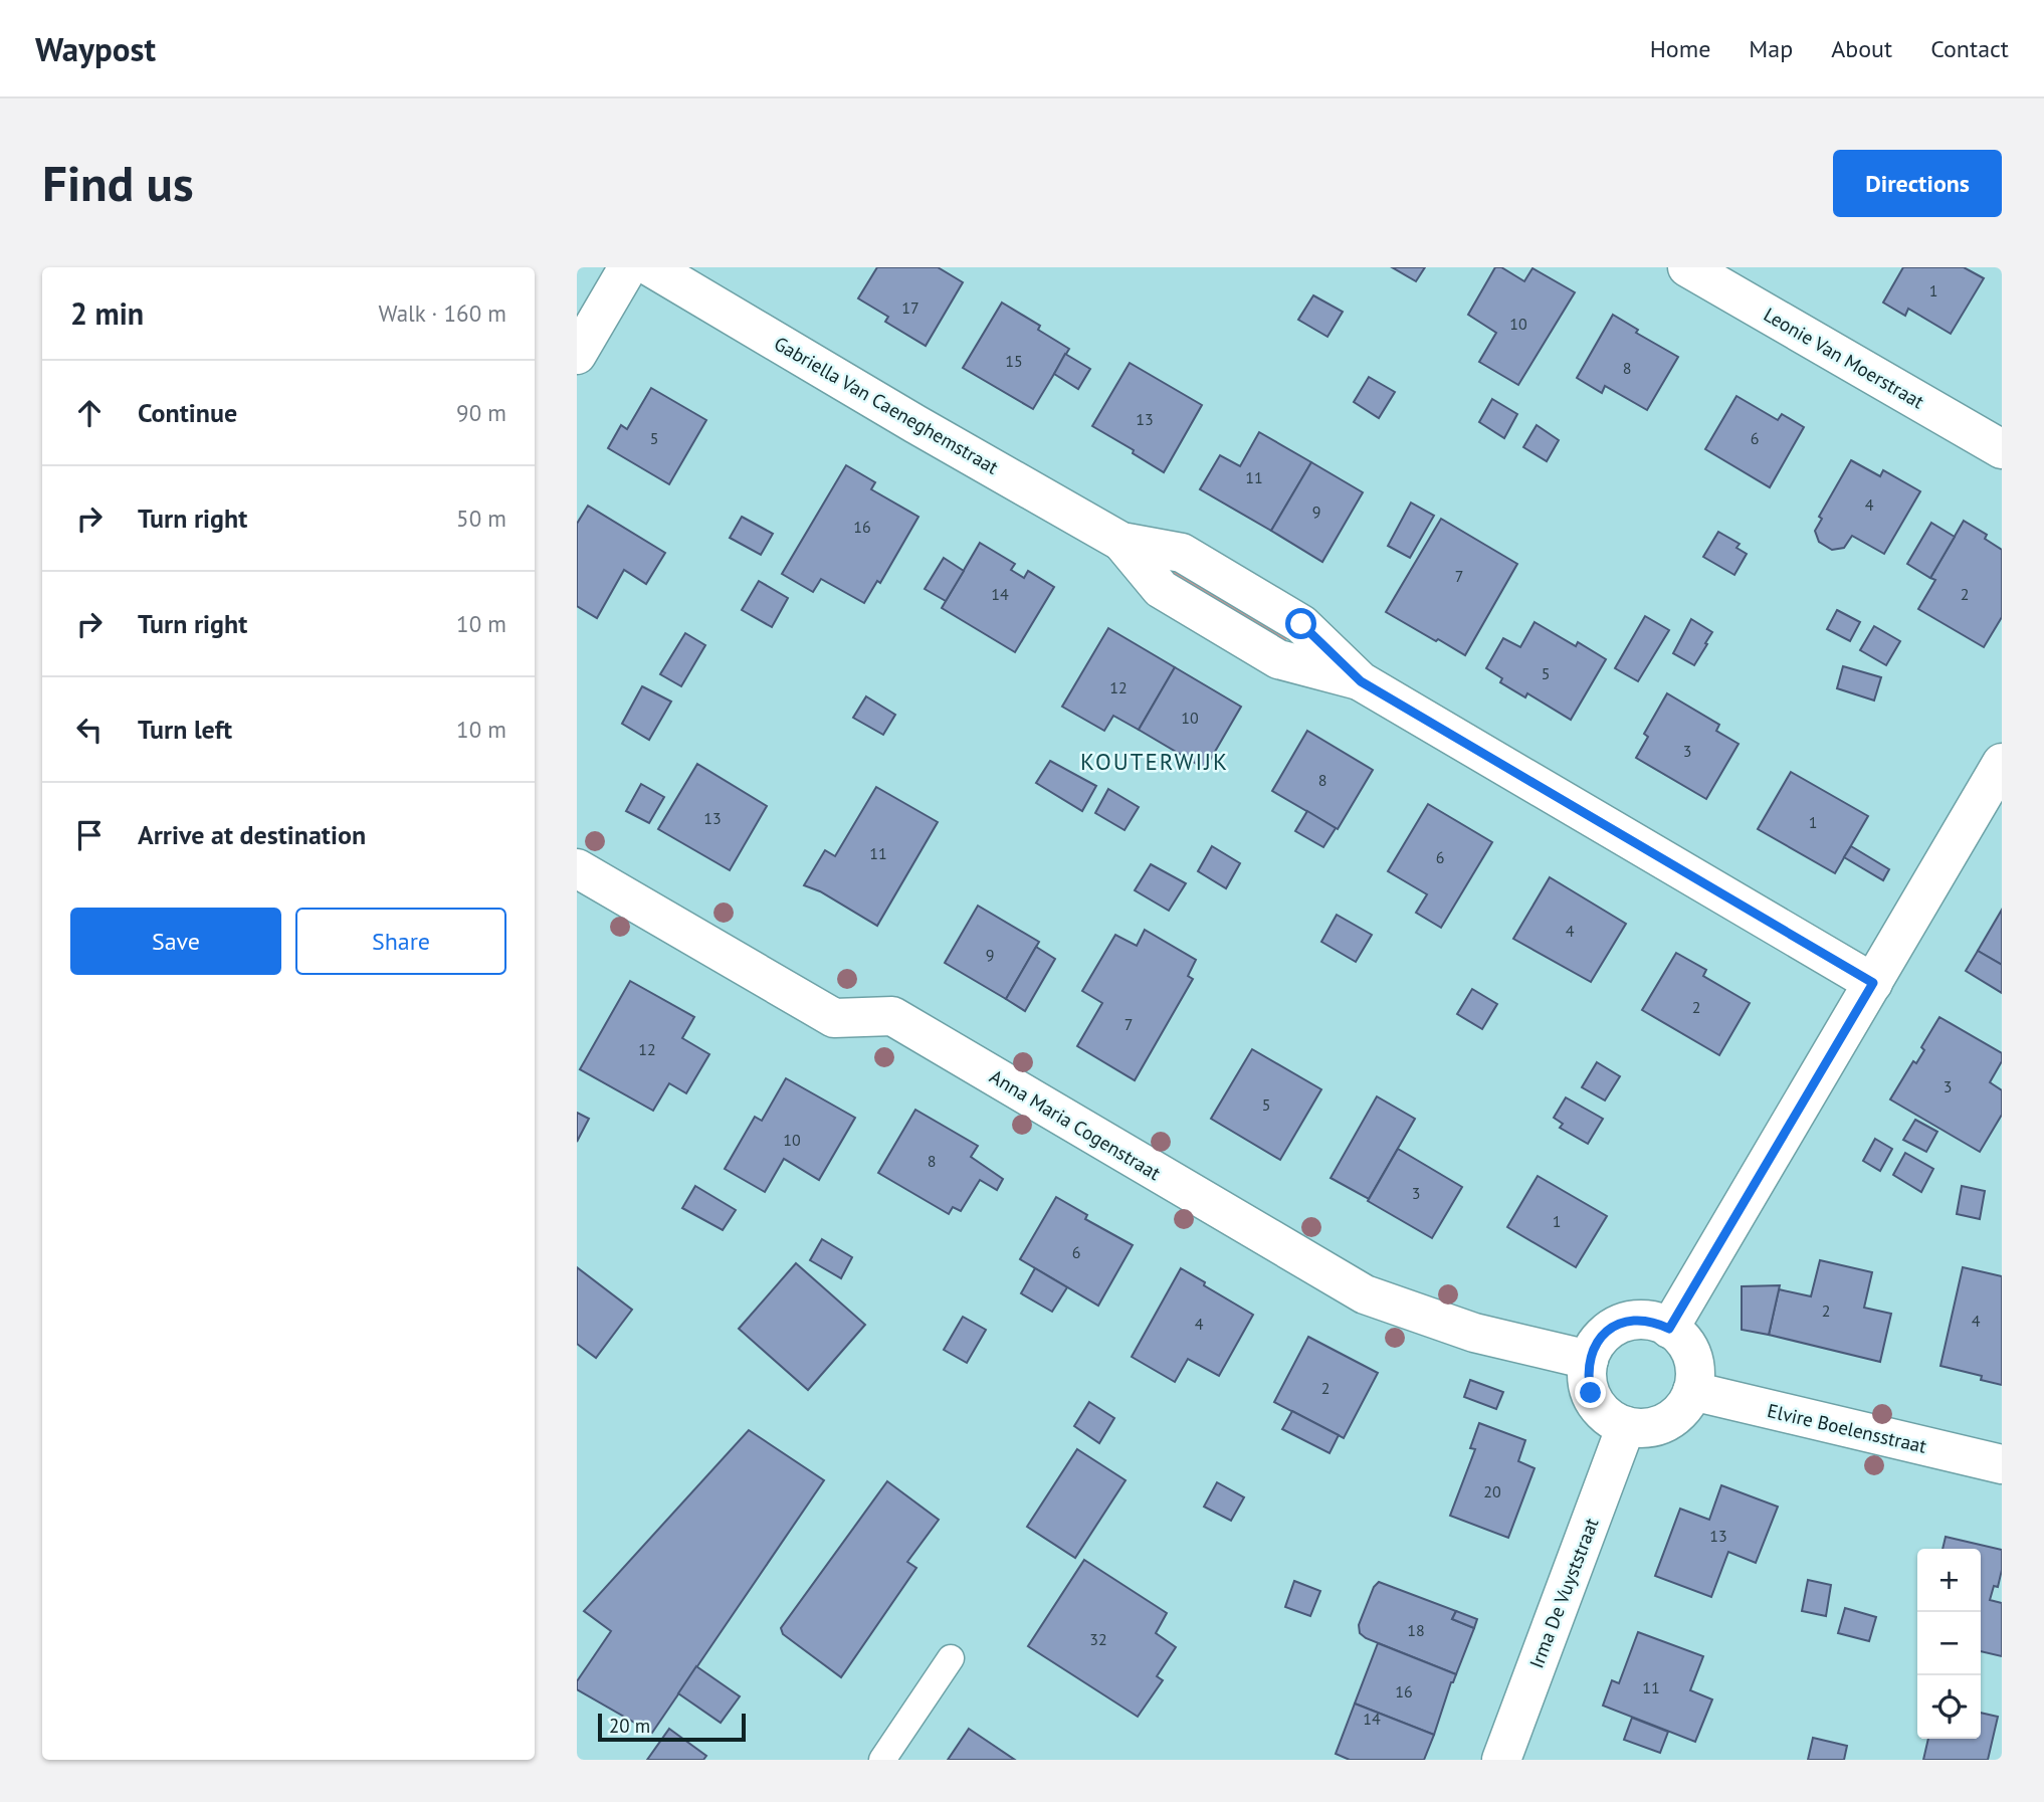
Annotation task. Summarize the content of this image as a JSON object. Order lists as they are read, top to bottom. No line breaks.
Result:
{"streets":{"street":["Leonie Van Moerstraat","Gabriella Van Caeneghemstraat","Anna Maria Cogenstraat","Elvire Boelensstraat","Irma De Vuyststraat"]},"crossings":[["Anna Maria Cogenstraat","Elvire Boelensstraat"],["Anna Maria Cogenstraat","Irma De Vuyststraat"],["Elvire Boelensstraat","Irma De Vuyststraat"]],"districts":["KOUTERWIJK"],"house_numbers":["1","17","10","15","8","13","5","6","11","4","9","16","7","14","2","5","12","10","3","8","13","1","11","6","4","9","2","7","12","3","5","10","8","3","1","6","2","4","4","2","20","13","18","32","11","16","14"],"scale_bar":"20 m","page":{"header":"Waypost","nav":["Home","Map","About","Contact"],"buttons":["Directions",["Save","Share"]],"title":"Find us","heading":["2 min","Walk · 160 m"],"list":[["Continue","90 m"],["Turn right","50 m"],["Turn right","10 m"],["Turn left","10 m"],"Arrive at destination"],"map_buttons":["+","−"],"scale":"20 m"}}
